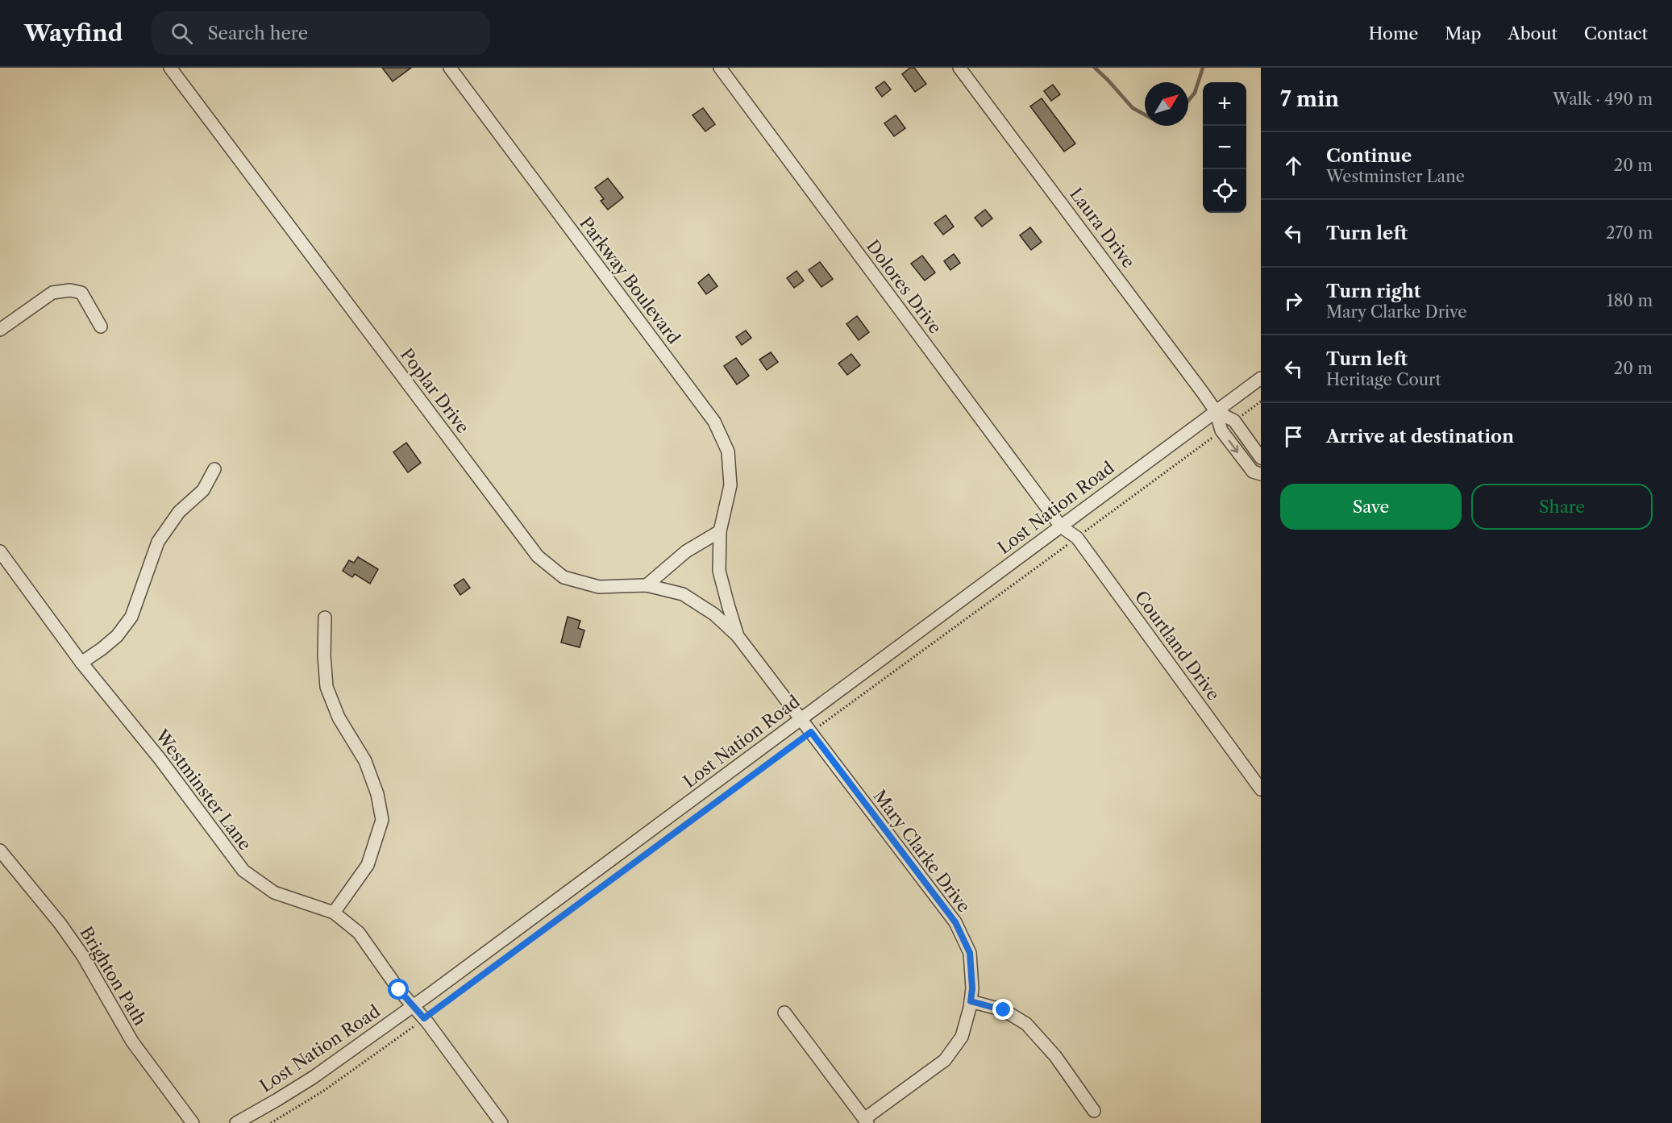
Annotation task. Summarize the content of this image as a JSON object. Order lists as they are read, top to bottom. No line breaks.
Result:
{"streets":{"street":["Laura Drive","Parkway Boulevard","Dolores Drive","Poplar Drive","Lost Nation Road","Courtland Drive","Westminster Lane","Mary Clarke Drive","Brighton Path"]},"crossings":[["Laura Drive","Lost Nation Road"],["Parkway Boulevard","Poplar Drive"],["Parkway Boulevard","Lost Nation Road"],["Parkway Boulevard","Mary Clarke Drive"],["Dolores Drive","Lost Nation Road"],["Dolores Drive","Courtland Drive"],["Lost Nation Road","Courtland Drive"],["Lost Nation Road","Westminster Lane"],["Lost Nation Road","Mary Clarke Drive"]],"north":"top right","page":{"header":"Wayfind","search":"Search here","nav":["Home","Map","About","Contact"],"heading":["7 min","Walk · 490 m"],"map_buttons":["+","−"],"list":[["Continue","Westminster Lane","20 m"],["Turn left","270 m"],["Turn right","Mary Clarke Drive","180 m"],["Turn left","Heritage Court","20 m"],"Arrive at destination"],"buttons":["Save","Share"]}}
